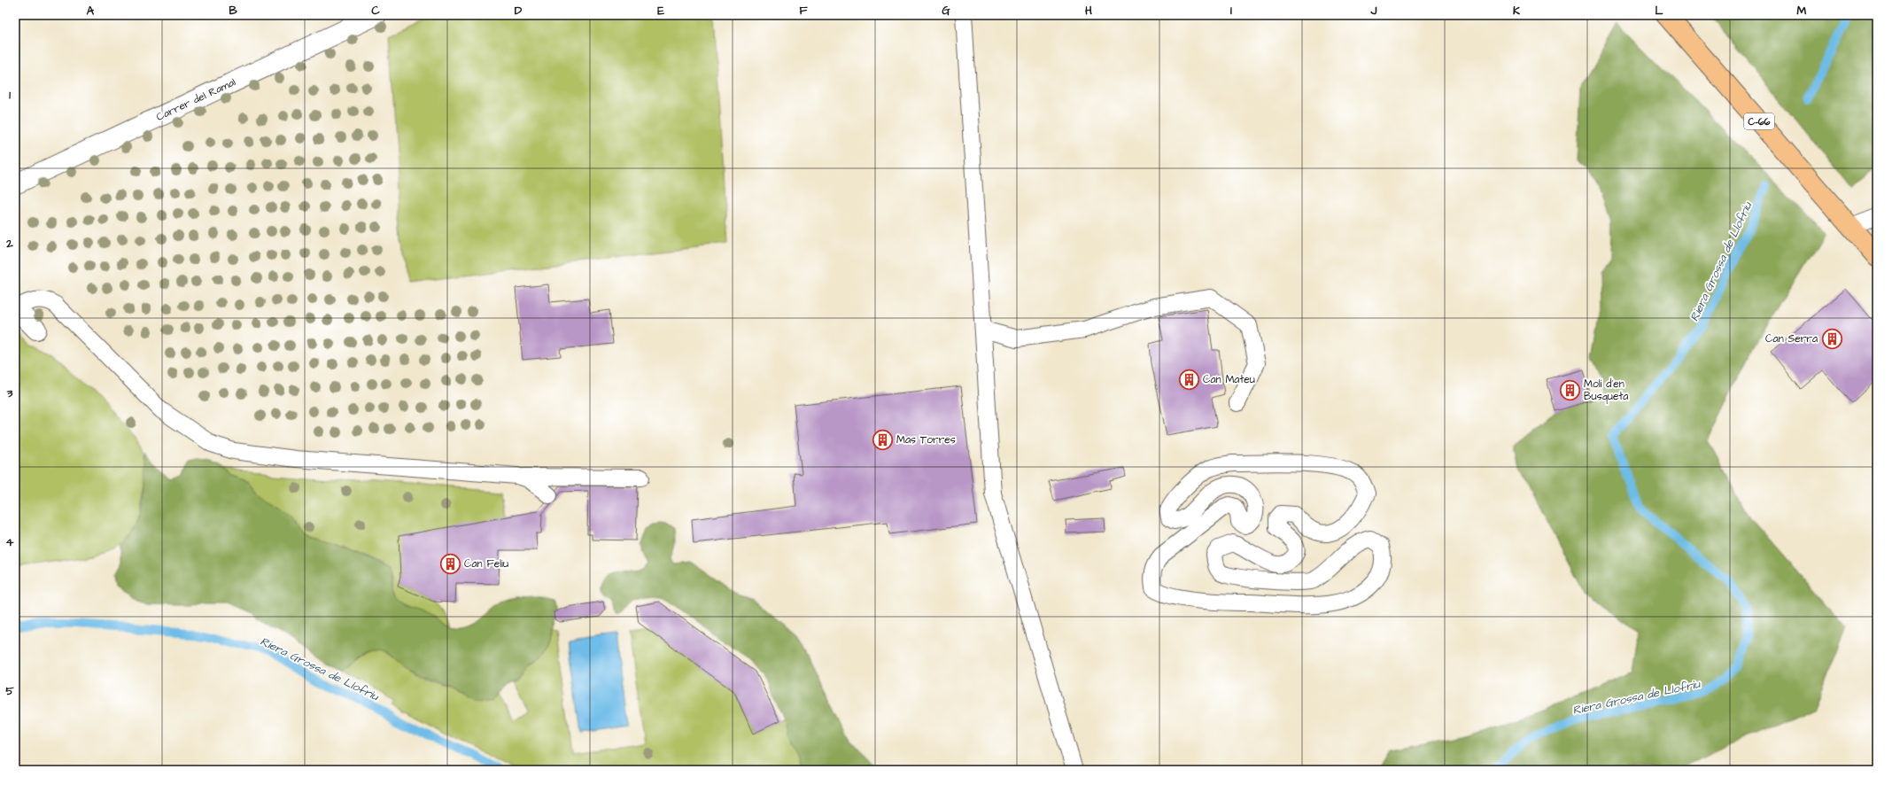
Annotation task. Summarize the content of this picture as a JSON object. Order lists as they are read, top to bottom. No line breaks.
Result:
{"streets":{"main road":["C-66"],"street":["Carrer del Ramal"]},"water":["Riera Grossa de Llofriu"],"places":{"building":["Can Serra","Can Mateu","Molí d'en Busqueta","Mas Torres","Can Feliu"]},"grid":{"columns":["A","B","C","D","E","F","G","H","I","J","K","L","M"],"rows":["1","2","3","4","5"]}}
